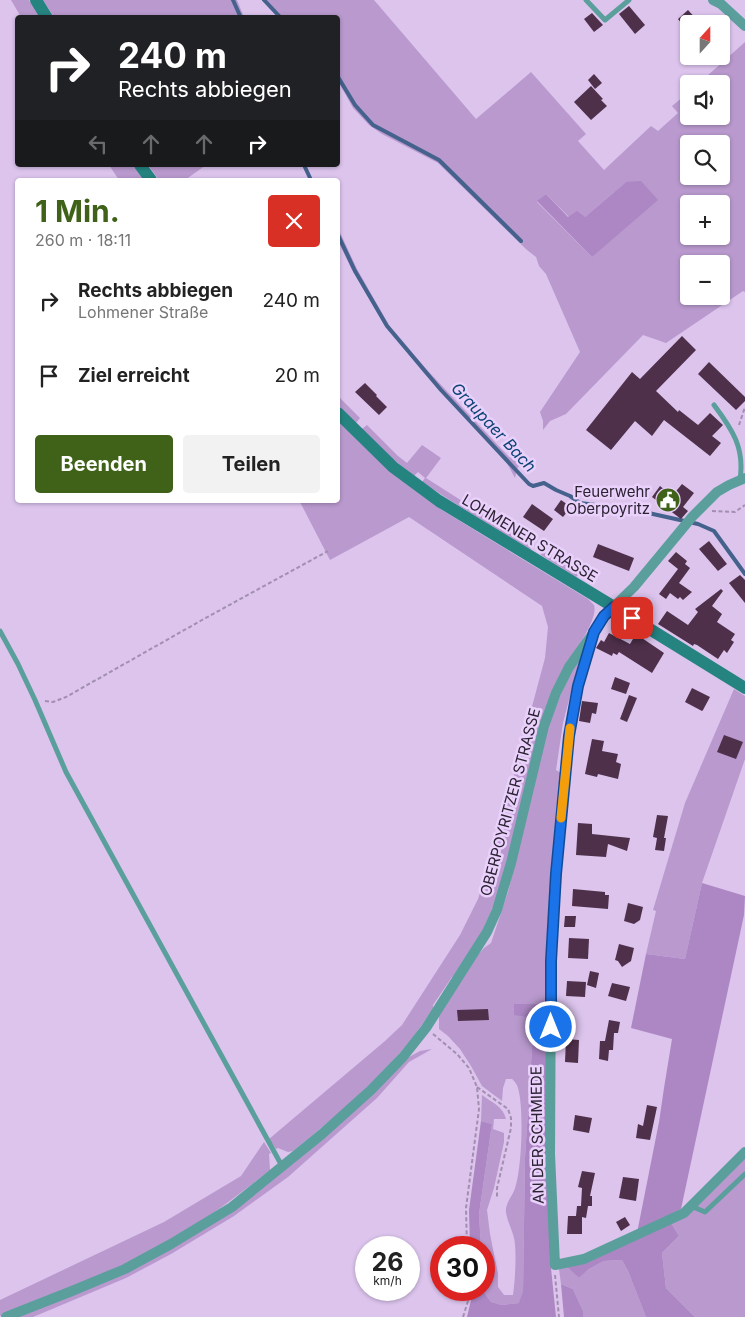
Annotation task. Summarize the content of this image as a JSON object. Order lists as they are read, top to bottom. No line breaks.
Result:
{"streets":{"main road":["LOHMENER STRASSE"],"street":["OBERPOYRITZER STRASSE","AN DER SCHMIEDE"]},"crossings":[["LOHMENER STRASSE","OBERPOYRITZER STRASSE"],["OBERPOYRITZER STRASSE","AN DER SCHMIEDE"]],"water":["Graupaer Bach"],"places":{"public building":["Feuerwehr Oberpoyritz"]},"north":"top","page":{"map_buttons":["+","−"],"turn":["240 m","Rechts abbiegen"],"heading":["1 Min.","260 m · 18:11"],"list":[{"name":"Rechts abbiegen","note":"Lohmener Straße","value":"240 m"},{"name":"Ziel erreicht","value":"20 m"}],"buttons":["Beenden","Teilen"],"speed":"26 km/h","limit":"30"}}
